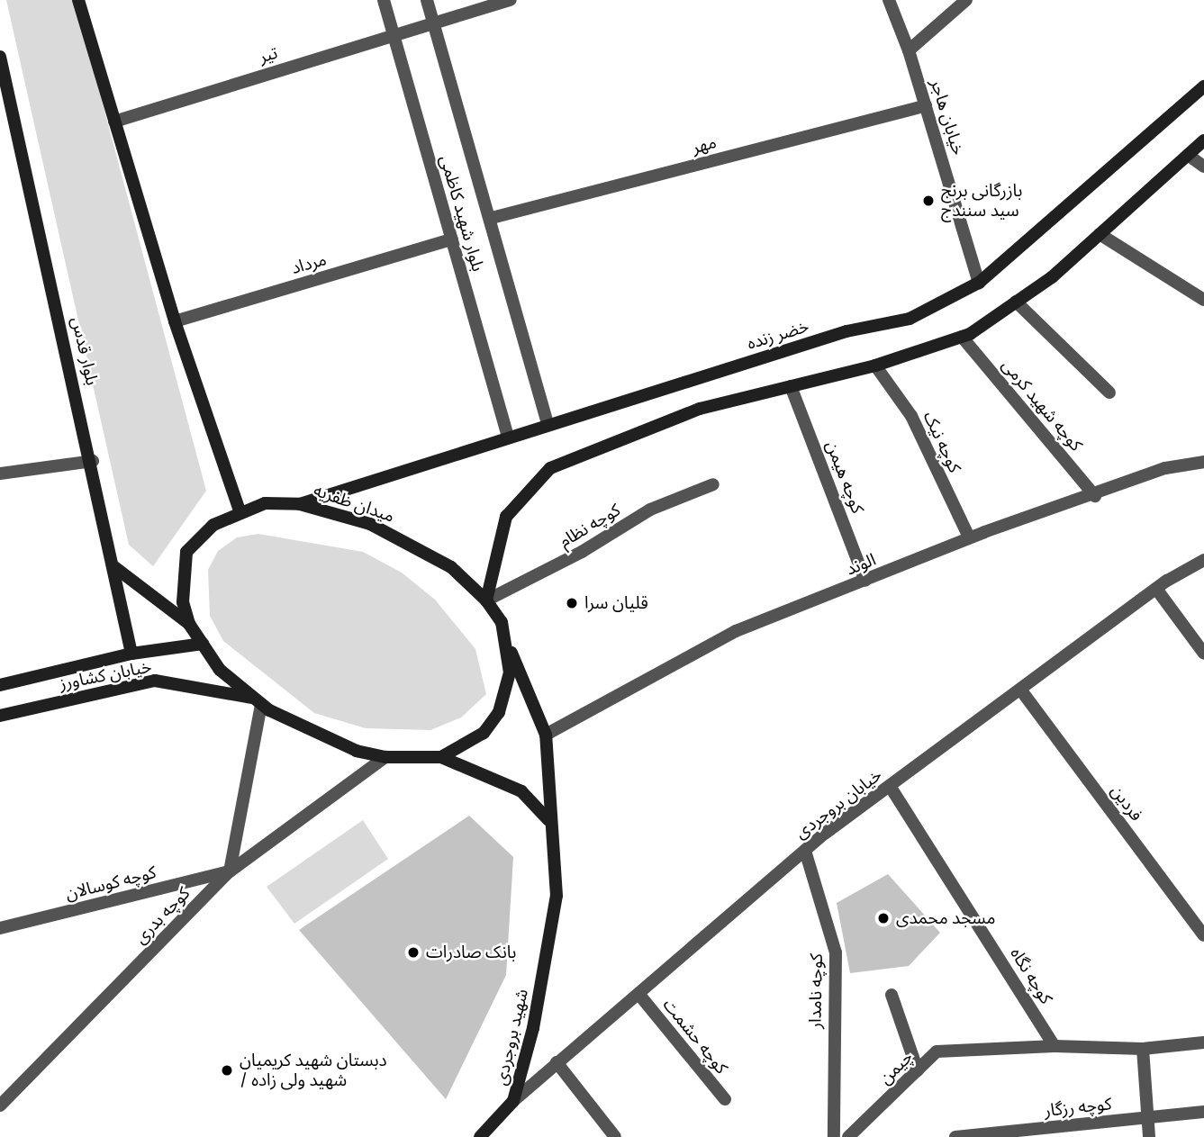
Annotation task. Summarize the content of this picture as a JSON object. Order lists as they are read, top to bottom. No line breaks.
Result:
{"streets":{"street":["تیر","خیابان هاجر","مهر","بلوار شهید کاظمی","مرداد","خضر زنده","بلوار قدس","کوچه شهید کرمی","کوچه نیک","کوچه هیمن","میدان ظفریه","کوچه نظام","الوند","خیابان کشاورز","فردین","خیابان بروجردی","کوچه کوسالان","کوچه بدری","کوچه نگاه","کوچه نامدار","کوچه حشمت","شهید بروجردی","چیمن","کوچه رزگار"]},"crossings":[["تیر","بلوار شهید کاظمی"],["خیابان هاجر","مهر"],["خیابان هاجر","خضر زنده"],["مهر","بلوار شهید کاظمی"],["بلوار شهید کاظمی","مرداد"],["بلوار شهید کاظمی","خضر زنده"],["خضر زنده","میدان ظفریه"],["بلوار قدس","خیابان کشاورز"],["کوچه شهید کرمی","الوند"],["کوچه نیک","الوند"],["کوچه هیمن","الوند"],["میدان ظفریه","کوچه نظام"],["میدان ظفریه","خیابان کشاورز"],["الوند","شهید بروجردی"],["فردین","خیابان بروجردی"],["خیابان بروجردی","کوچه نگاه"],["خیابان بروجردی","کوچه نامدار"],["خیابان بروجردی","کوچه حشمت"],["خیابان بروجردی","شهید بروجردی"],["کوچه کوسالان","کوچه بدری"],["کوچه نگاه","چیمن"]],"places":["بازرگانی برنج سید سنندج","قلیان سرا","مسجد محمدی","بانک صادرات","دبستان شهید کریمیان / شهید ولی زاده"]}
